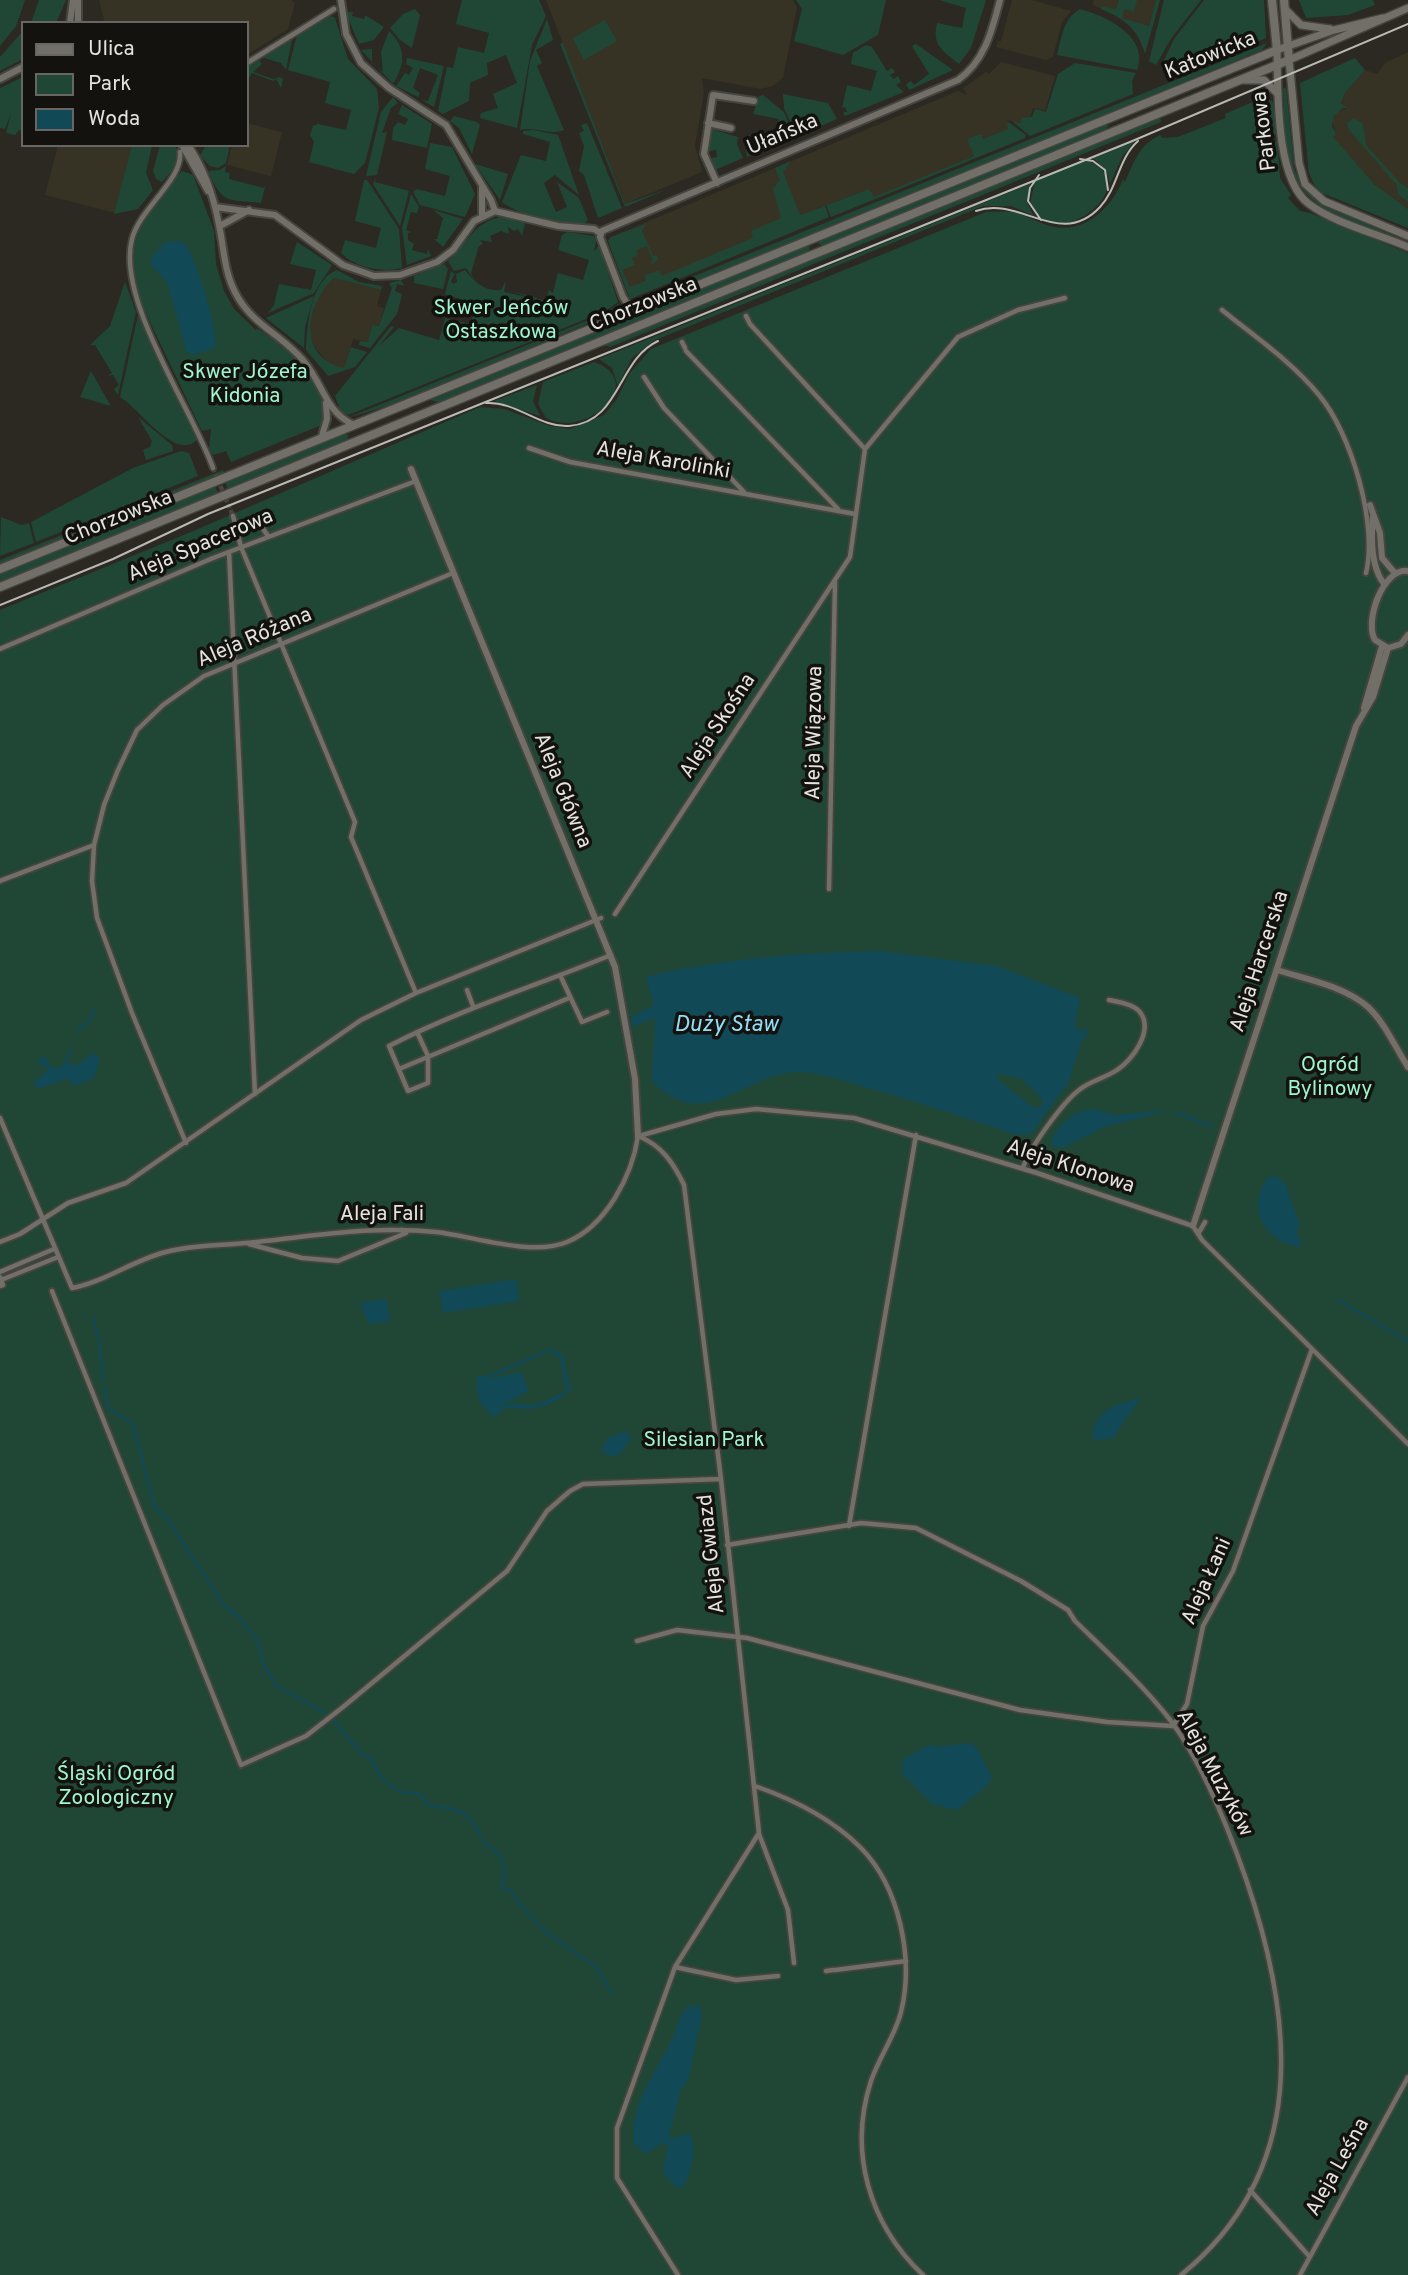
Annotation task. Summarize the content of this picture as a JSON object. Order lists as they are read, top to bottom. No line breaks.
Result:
{"streets":{"main road":["Katowicka","Chorzowska"],"street":["Parkowa","Ułańska","Aleja Karolinki","Aleja Spacerowa","Aleja Różana","Aleja Skośna","Aleja Wiązowa","Aleja Główna","Aleja Harcerska","Aleja Klonowa","Aleja Fali","Aleja Gwiazd","Aleja Łani","Aleja Muzyków","Aleja Leśna"]},"crossings":[["Katowicka","Parkowa"],["Katowicka","Chorzowska"],["Aleja Karolinki","Aleja Skośna"],["Aleja Spacerowa","Aleja Główna"],["Aleja Różana","Aleja Główna"],["Aleja Skośna","Aleja Wiązowa"],["Aleja Główna","Aleja Klonowa"],["Aleja Główna","Aleja Fali"],["Aleja Główna","Aleja Gwiazd"],["Aleja Harcerska","Aleja Klonowa"],["Aleja Klonowa","Aleja Fali"],["Aleja Klonowa","Aleja Gwiazd"],["Aleja Fali","Aleja Gwiazd"],["Aleja Gwiazd","Aleja Muzyków"],["Aleja Łani","Aleja Muzyków"]],"water":["Duży Staw"],"parks":["Skwer Jeńców Ostaszkowa","Skwer Józefa Kidonia","Ogród Bylinowy","Silesian Park","Śląski Ogród Zoologiczny"],"legend":["Ulica","Park","Woda"]}
